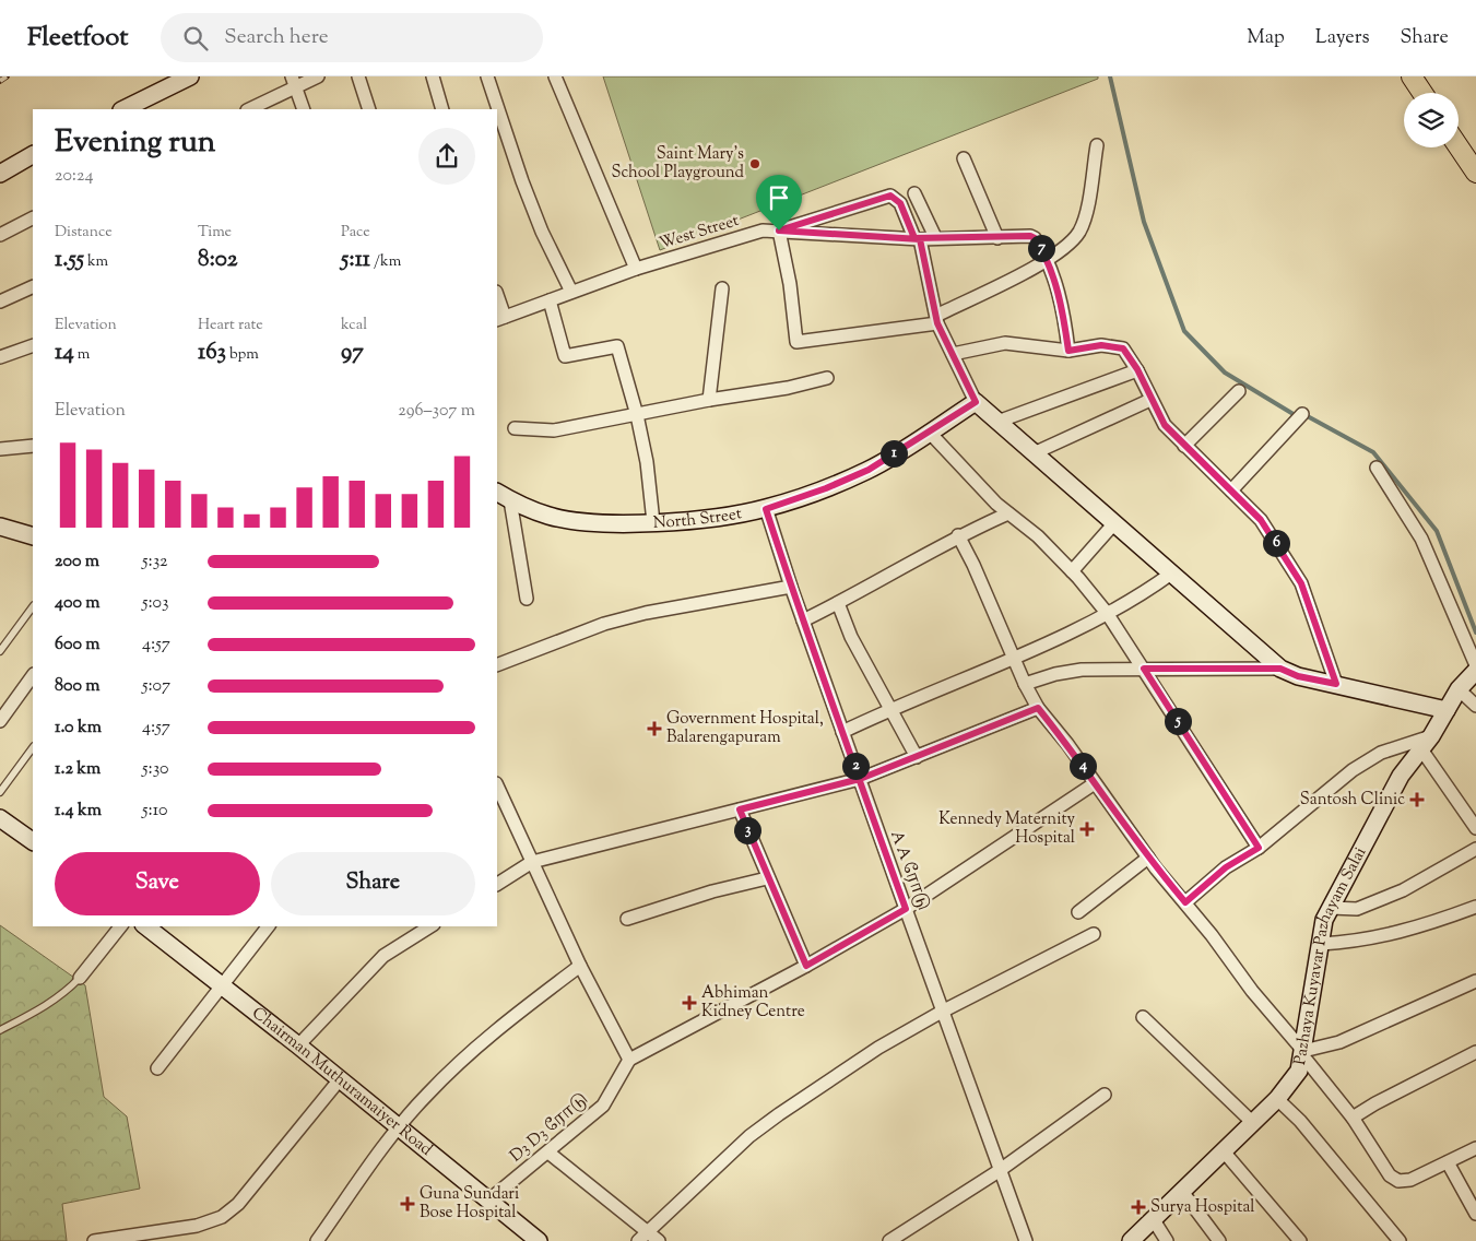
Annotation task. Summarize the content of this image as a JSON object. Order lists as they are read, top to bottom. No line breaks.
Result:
{"streets":{"street":["West Street","North Street","A A ரோடு","Pazhaya Kuyavar Pazhayam Salai","Chairman Muthuramaiyer Road","D3 D3 ரோடு"]},"crossings":[["North Street","A A ரோடு"],["Chairman Muthuramaiyer Road","D3 D3 ரோடு"]],"places":{"other":["Saint Mary's School Playground"],"health":["Government Hospital, Balarengapuram","Santosh Clinic","Kennedy Maternity Hospital","Abhiman Kidney Centre","Guna Sundari Bose Hospital","Surya Hospital"]},"page":{"header":"Fleetfoot","search":"Search here","nav":["Map","Layers","Share"],"heading":["Evening run","20:24"],"stats":[["Distance","1.55 km"],["Time","8:02"],["Pace","5:11 /km"],["Elevation","14 m"],["Heart rate","163 bpm"],["kcal","97"]],"pins":["7","1","6","5","2","4","3"],"chart":["Elevation","296–307 m"],"list":[{"name":"200 m","note":"5:32"},{"name":"400 m","note":"5:03"},{"name":"600 m","note":"4:57"},{"name":"800 m","note":"5:07"},{"name":"1.0 km","note":"4:57"},{"name":"1.2 km","note":"5:30"},{"name":"1.4 km","note":"5:10"}],"buttons":["Save","Share"]}}
